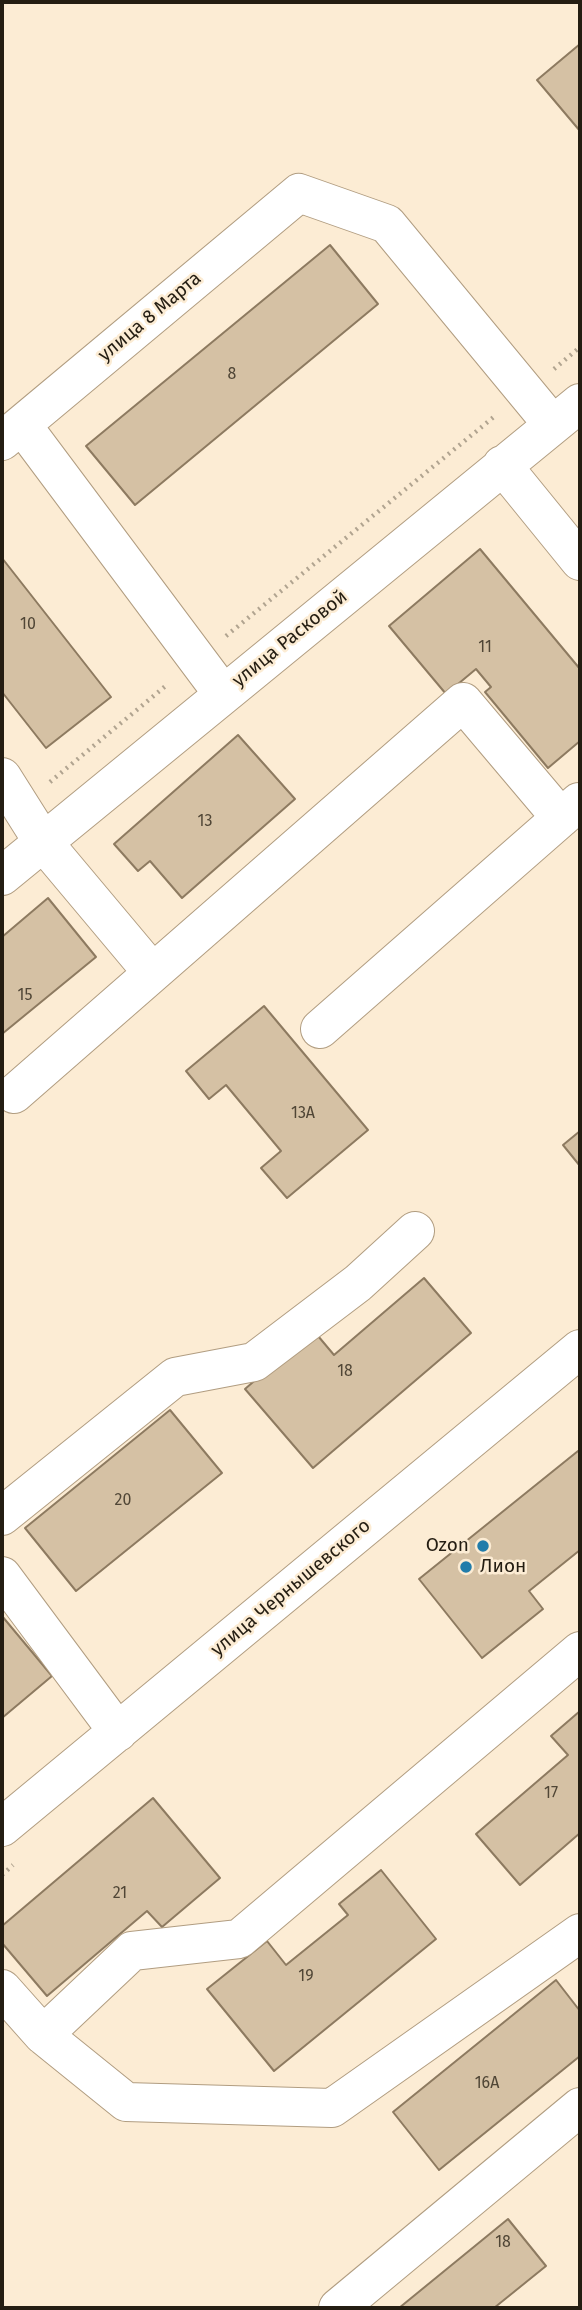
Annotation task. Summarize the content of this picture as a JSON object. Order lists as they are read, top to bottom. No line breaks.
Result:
{"streets":{"street":["улица 8 Марта","улица Расковой","улица Чернышевского"]},"places":["Ozon","Лион"],"house_numbers":["8","10","11","13","15","13А","18","20","17","21","19","16А","18"]}
